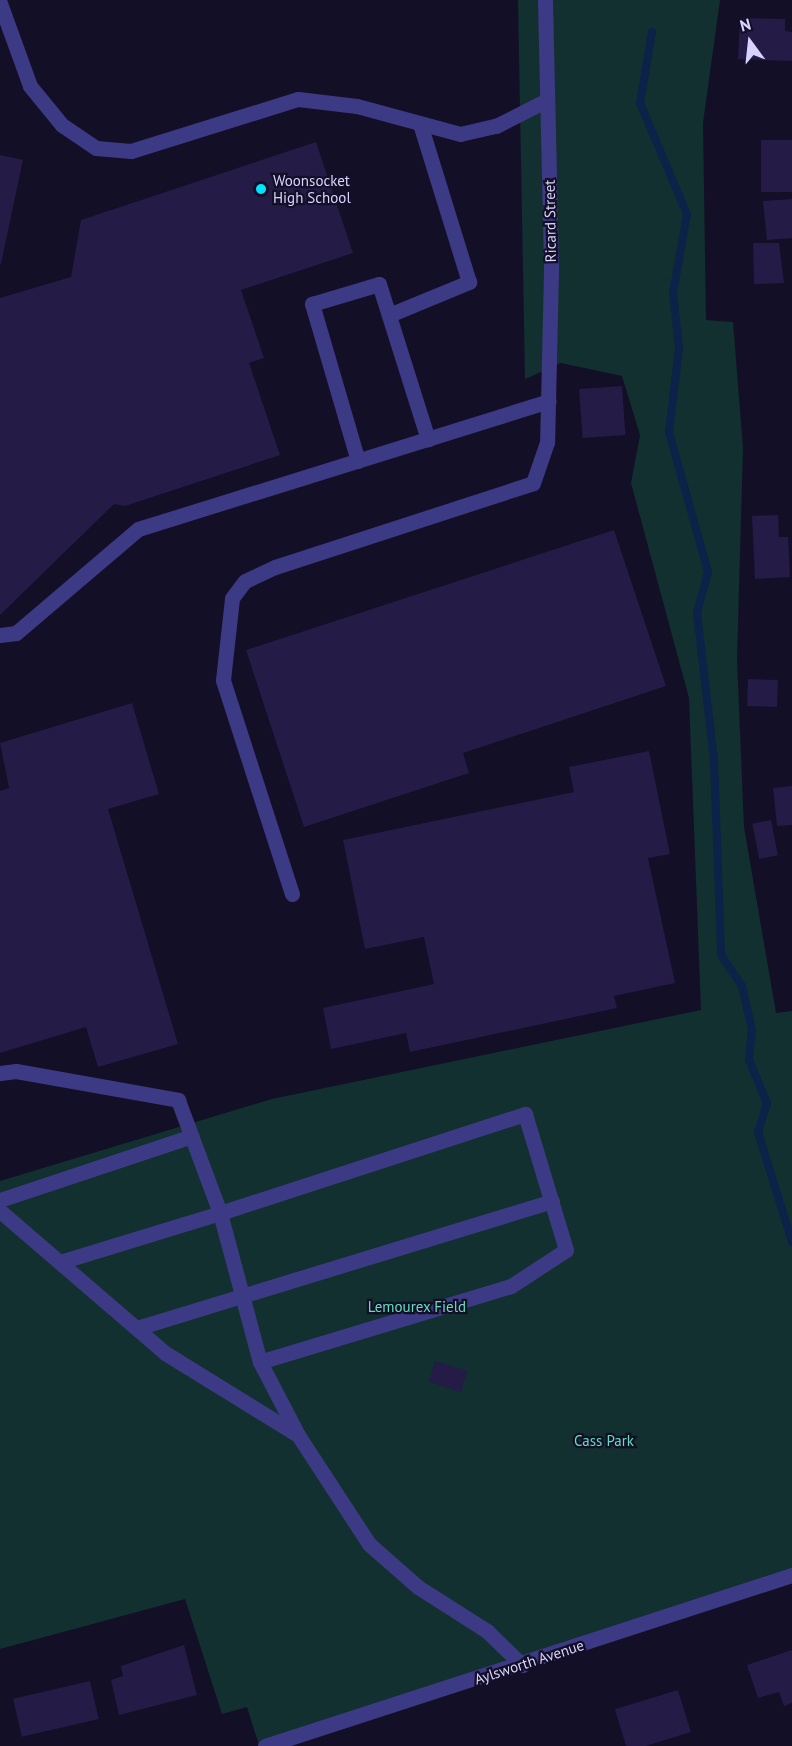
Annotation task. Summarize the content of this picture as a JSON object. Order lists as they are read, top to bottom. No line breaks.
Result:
{"streets":{"street":["Ricard Street","Aylsworth Avenue"]},"parks":["Lemourex Field","Cass Park"],"places":["Woonsocket High School"],"north":"top"}
